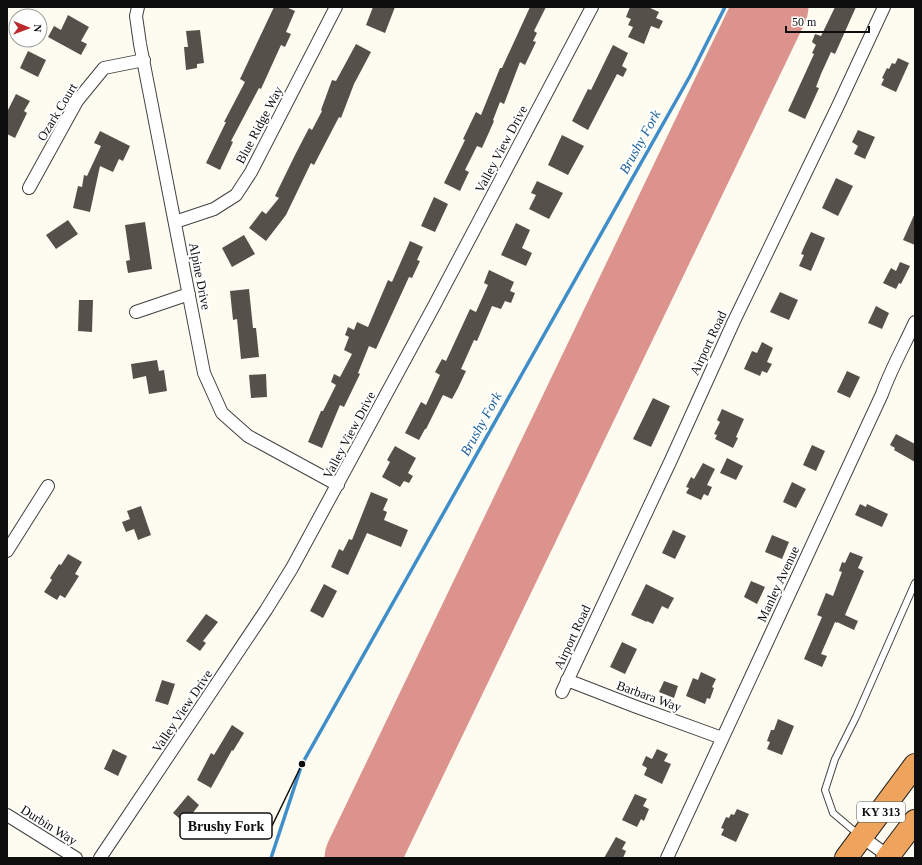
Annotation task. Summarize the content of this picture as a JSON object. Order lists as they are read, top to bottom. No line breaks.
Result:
{"streets":{"highway":["KY 313"],"street":["Ozark Court","Blue Ridge Way","Valley View Drive","Alpine Drive","Airport Road","Manley Avenue","Barbara Way","Durbin Way"]},"crossings":[["Ozark Court","Alpine Drive"],["Blue Ridge Way","Alpine Drive"],["Valley View Drive","Alpine Drive"],["Airport Road","Barbara Way"],["Manley Avenue","Barbara Way"]],"water":["Brushy Fork"],"places":["Brushy Fork"],"scale_bar":"50 m","north":"right"}
